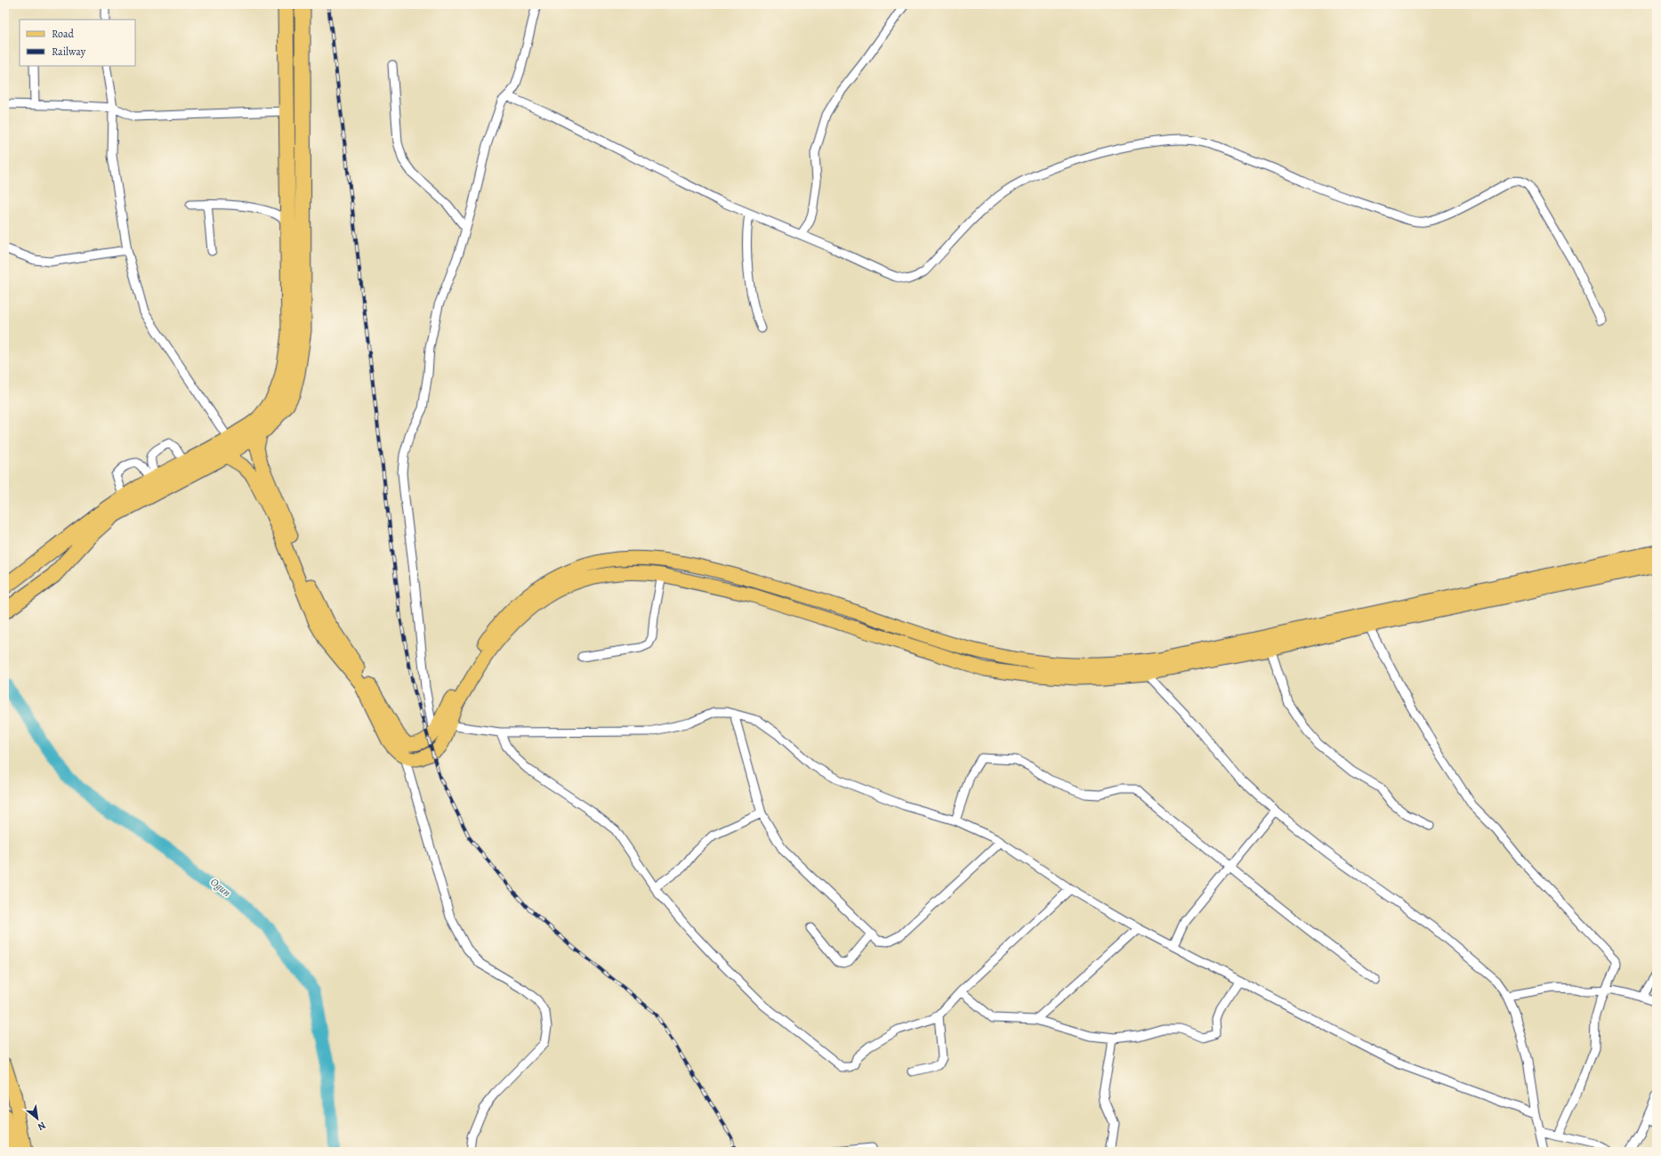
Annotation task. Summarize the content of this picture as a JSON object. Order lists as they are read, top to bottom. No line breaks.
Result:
{"water":["Ogun"],"legend":["Road","Railway"],"north":"bottom right"}
